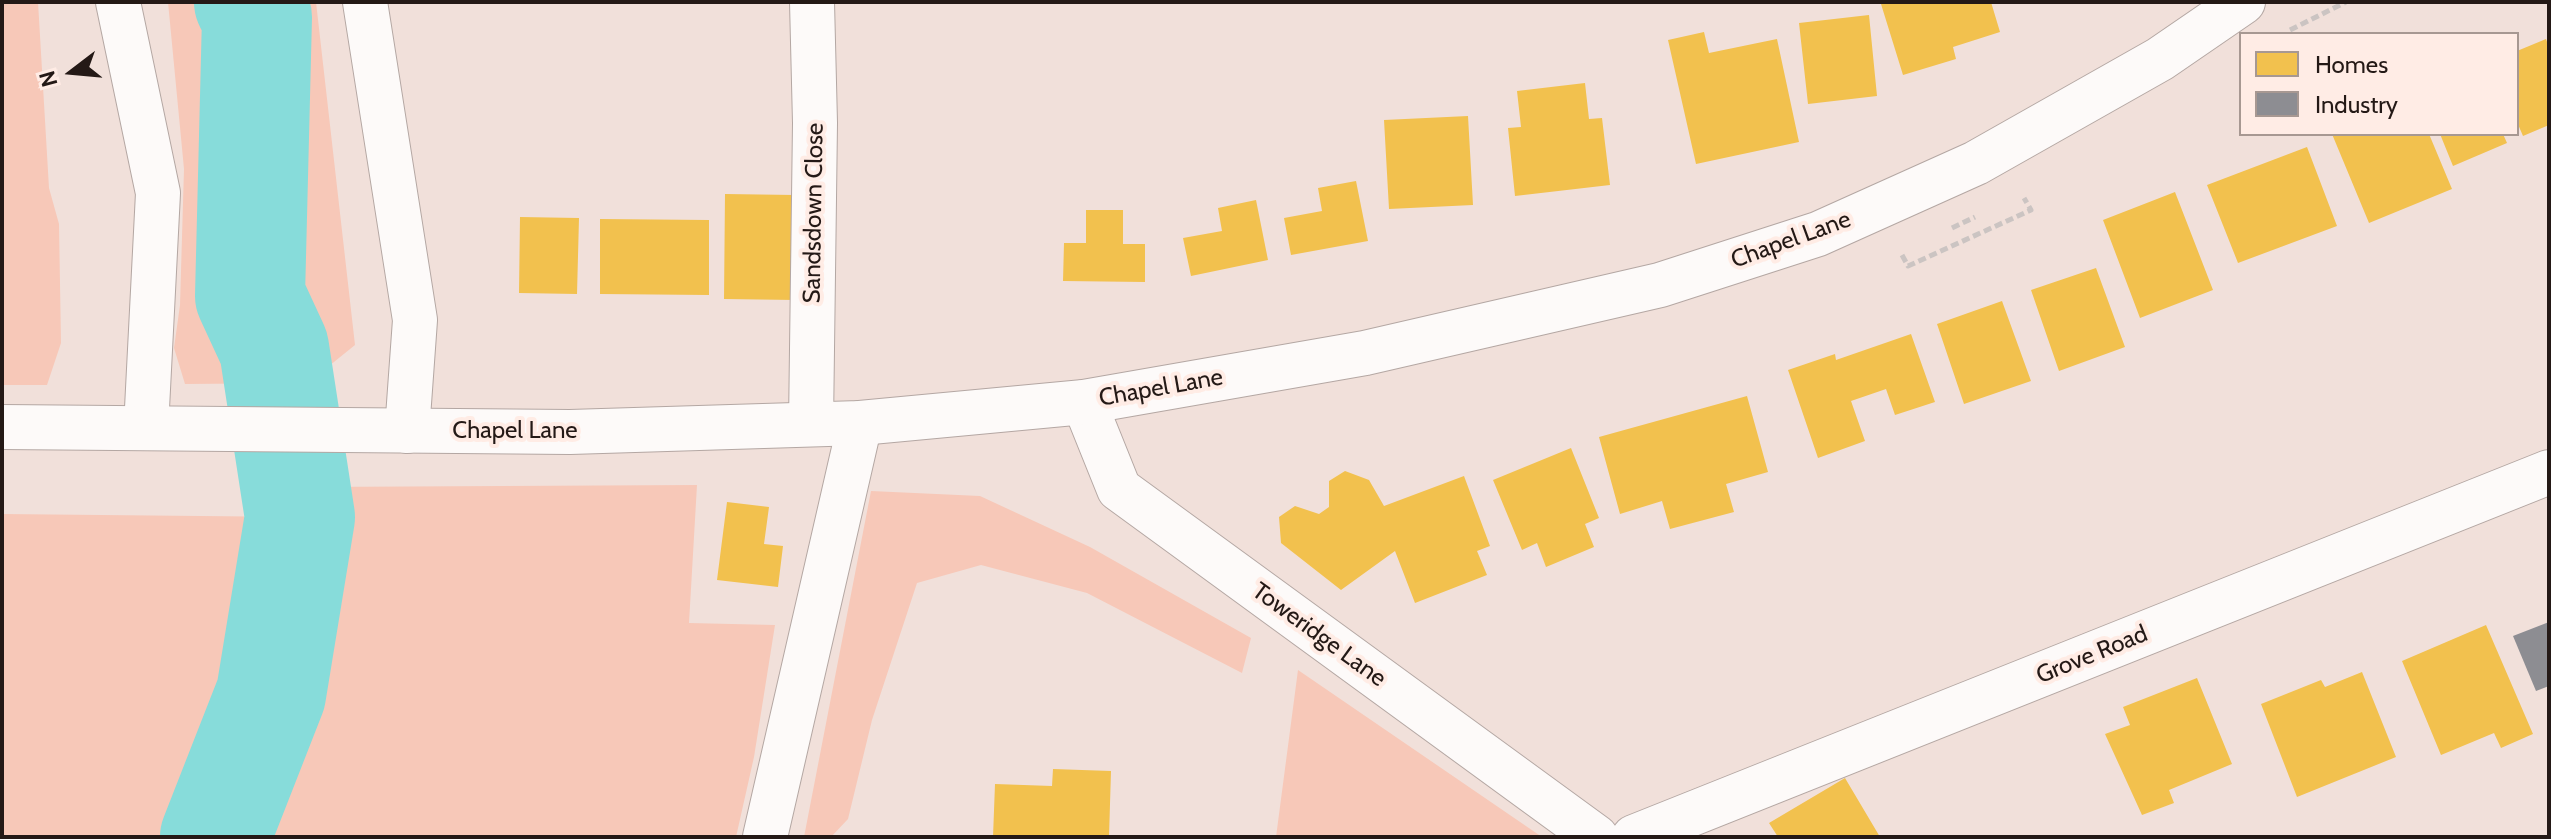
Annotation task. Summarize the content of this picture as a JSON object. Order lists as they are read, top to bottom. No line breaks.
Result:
{"streets":{"main road":["Sandsdown Close","Chapel Lane","Toweridge Lane","Grove Road"]},"crossings":[["Sandsdown Close","Chapel Lane"],["Chapel Lane","Toweridge Lane"]],"legend":["Homes","Industry"],"north":"left"}
